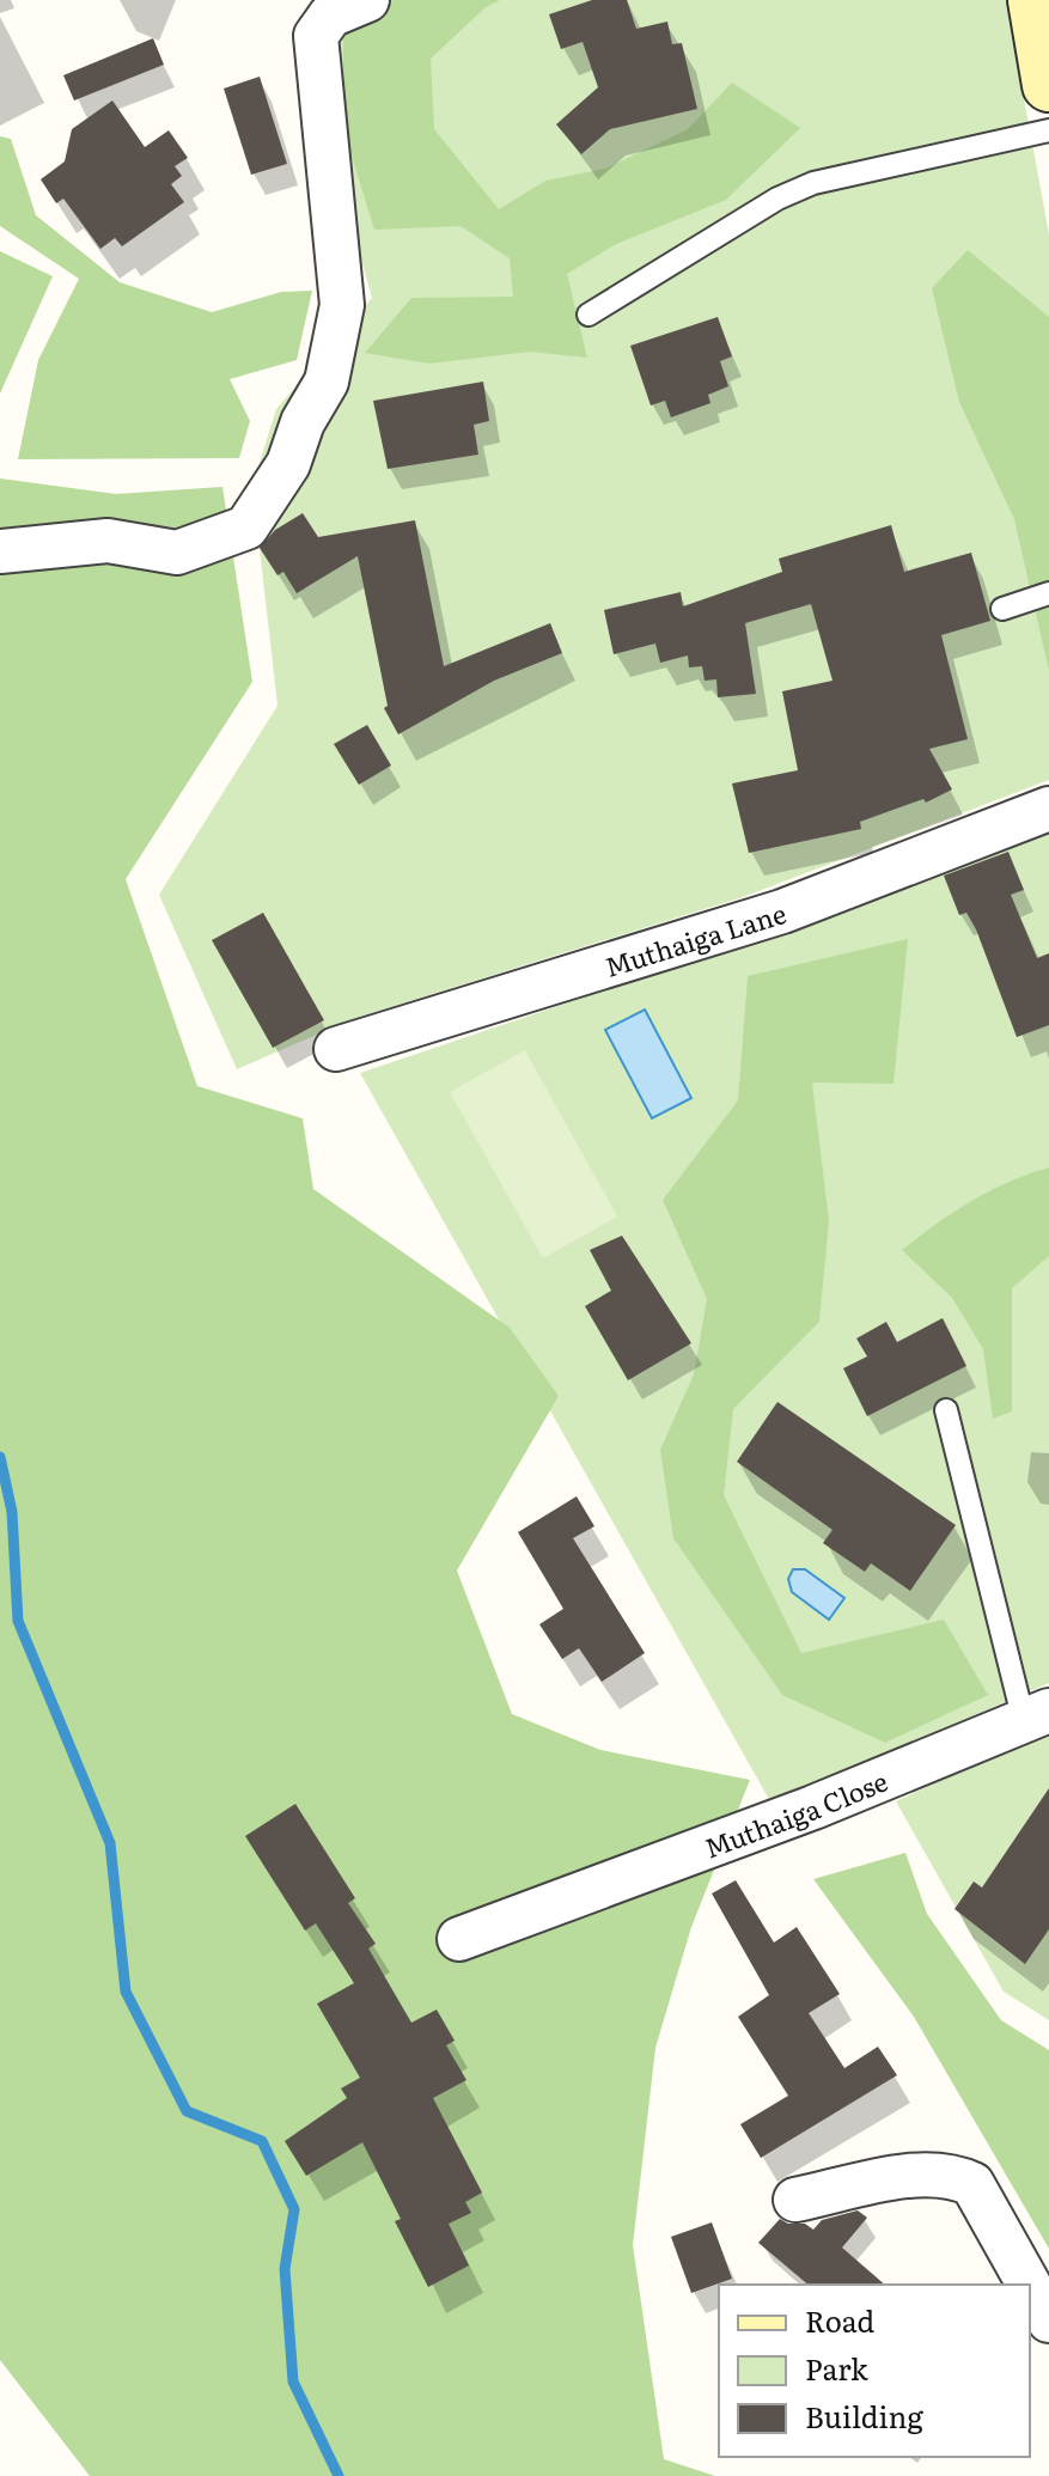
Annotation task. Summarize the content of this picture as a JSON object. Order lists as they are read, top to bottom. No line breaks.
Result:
{"streets":{"street":["Muthaiga Lane","Muthaiga Close"]},"legend":["Road","Park","Building"]}
